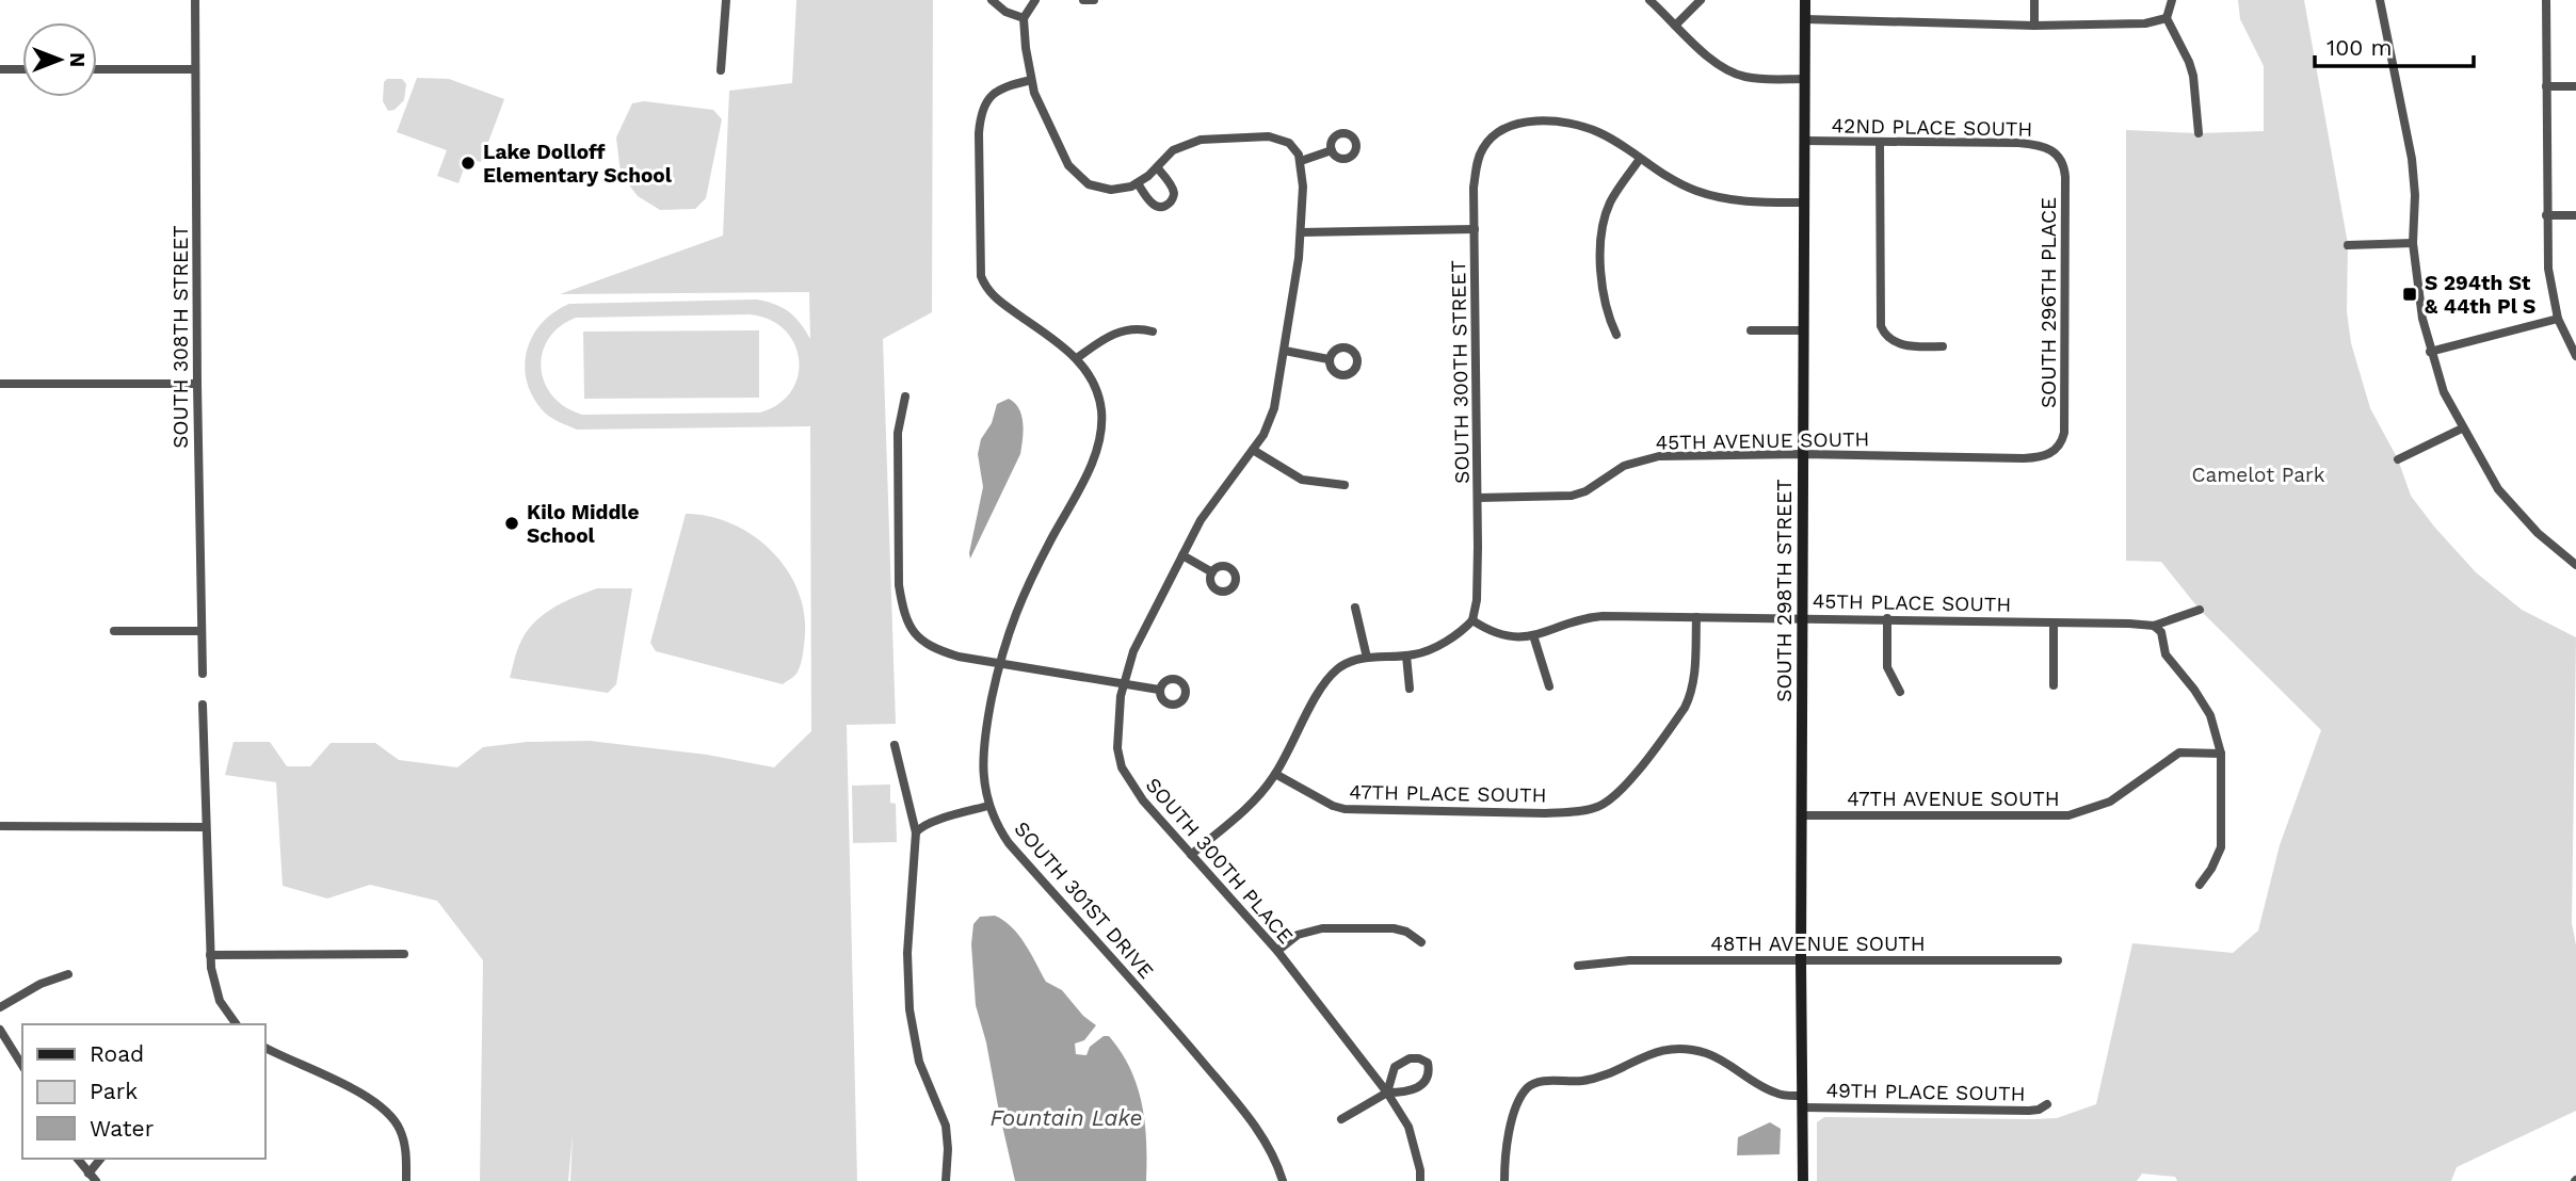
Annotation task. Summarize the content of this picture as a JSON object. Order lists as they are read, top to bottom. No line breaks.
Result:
{"streets":{"street":["42ND PLACE SOUTH","SOUTH 296TH PLACE","SOUTH 308TH STREET","SOUTH 300TH STREET","45TH AVENUE SOUTH","SOUTH 298TH STREET","45TH PLACE SOUTH","47TH PLACE SOUTH","47TH AVENUE SOUTH","SOUTH 300TH PLACE","SOUTH 301ST DRIVE","48TH AVENUE SOUTH","49TH PLACE SOUTH"]},"crossings":[["42ND PLACE SOUTH","SOUTH 296TH PLACE"],["42ND PLACE SOUTH","SOUTH 298TH STREET"],["SOUTH 296TH PLACE","45TH AVENUE SOUTH"],["SOUTH 300TH STREET","45TH AVENUE SOUTH"],["SOUTH 300TH STREET","45TH PLACE SOUTH"],["45TH AVENUE SOUTH","SOUTH 298TH STREET"],["SOUTH 298TH STREET","45TH PLACE SOUTH"],["SOUTH 298TH STREET","47TH AVENUE SOUTH"],["SOUTH 298TH STREET","48TH AVENUE SOUTH"],["SOUTH 298TH STREET","49TH PLACE SOUTH"],["45TH PLACE SOUTH","47TH PLACE SOUTH"]],"water":["Fountain Lake"],"parks":["Camelot Park"],"places":{"other":["Lake Dolloff Elementary School","Kilo Middle School"],"transit":["S 294th St & 44th Pl S"]},"legend":["Road","Park","Water"],"scale_bar":"100 m","north":"right"}
